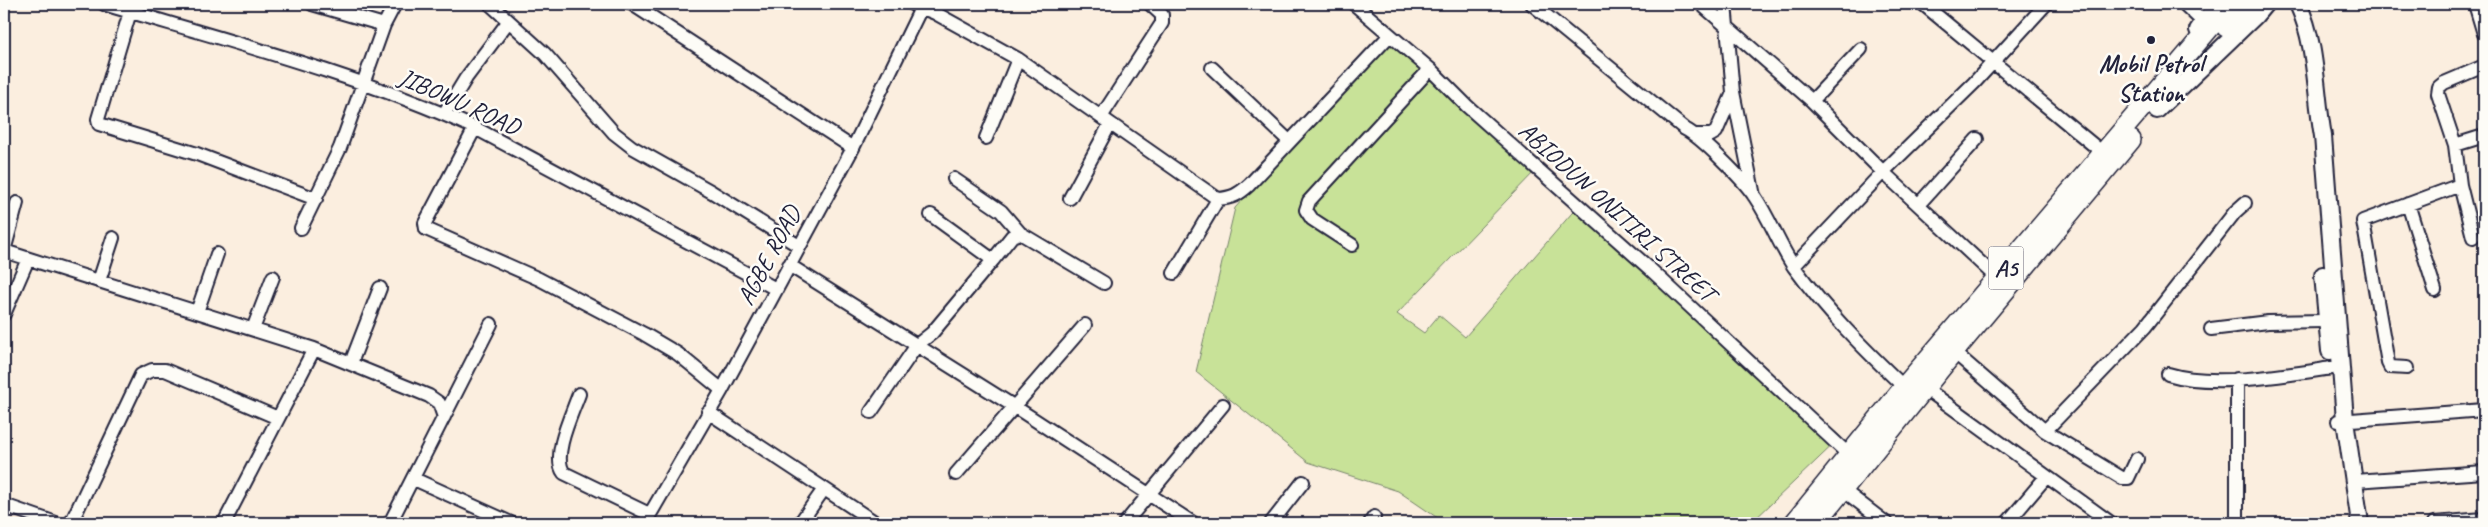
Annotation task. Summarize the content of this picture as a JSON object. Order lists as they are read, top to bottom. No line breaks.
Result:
{"streets":{"highway":["A5"],"street":["JIBOWU ROAD","ABIODUN ONITIRI STREET","AGBE ROAD"]},"crossings":[["JIBOWU ROAD","AGBE ROAD"],["ABIODUN ONITIRI STREET","A5"]],"places":["Mobil Petrol Station"]}
